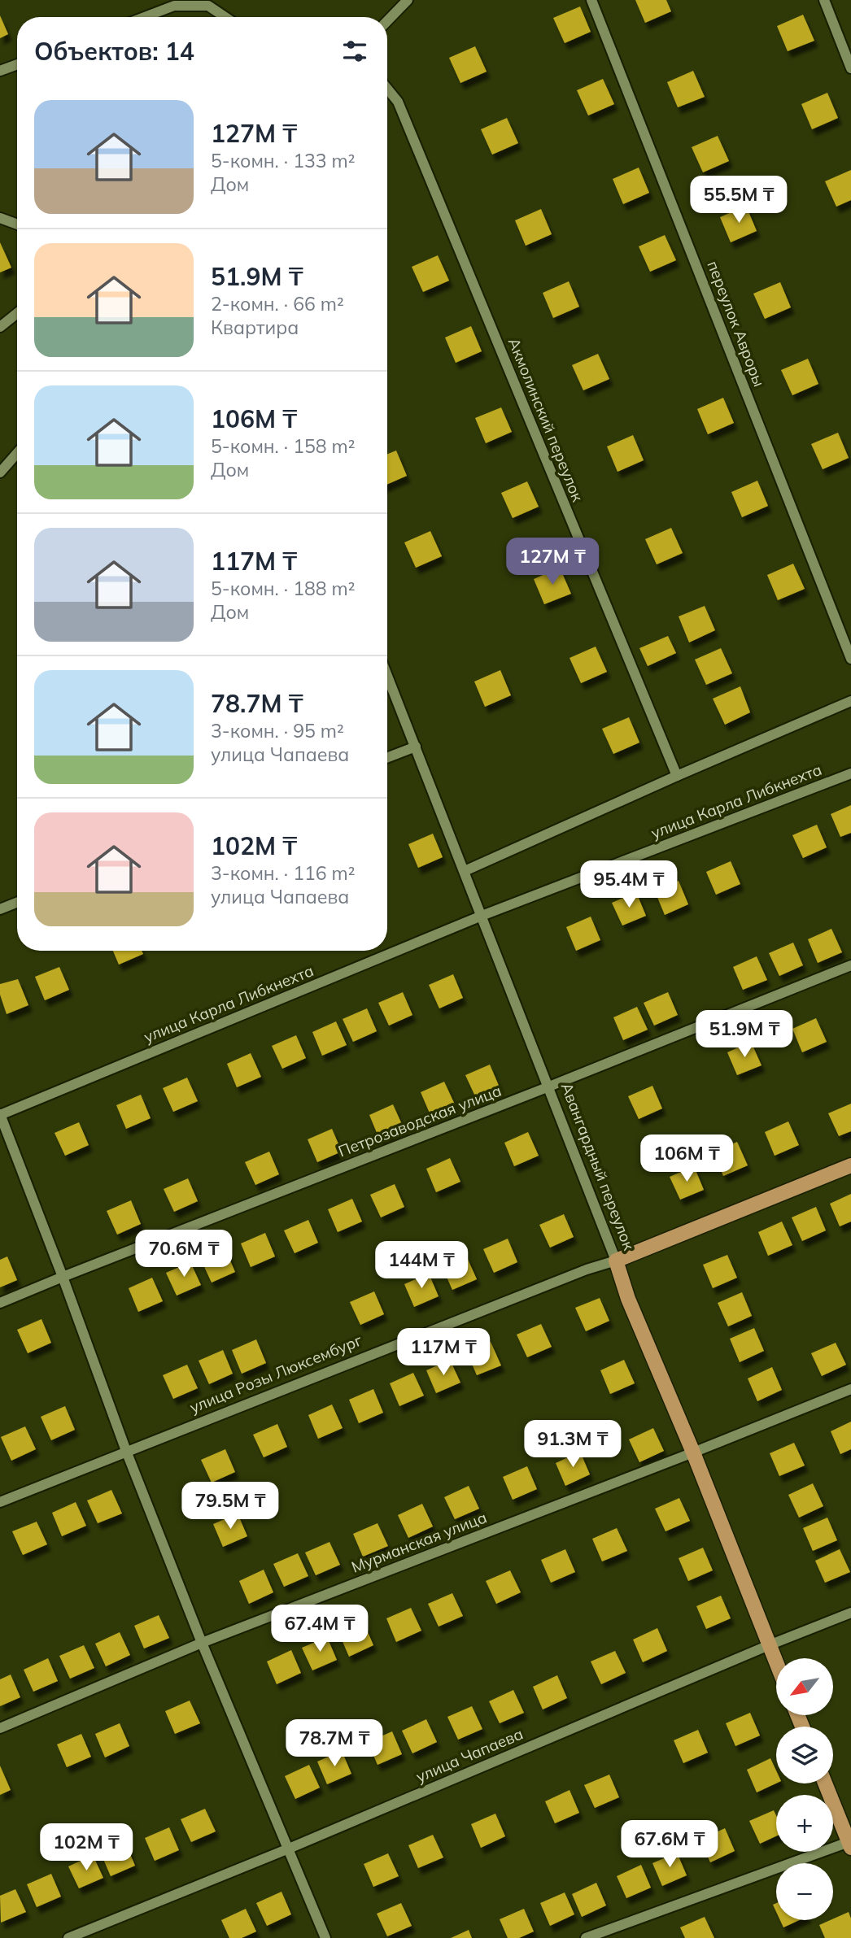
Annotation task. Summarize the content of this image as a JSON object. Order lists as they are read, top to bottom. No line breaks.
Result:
{"streets":{"main road":["Авангардный переулок","улица Розы Люксембург"],"street":["переулок Авроры","Акмолинский переулок","улица Карла Либкнехта","Петрозаводская улица","Мурманская улица","улица Чапаева"]},"crossings":[["улица Карла Либкнехта","Авангардный переулок"],["Петрозаводская улица","Авангардный переулок"],["Авангардный переулок","улица Розы Люксембург"],["Авангардный переулок","Мурманская улица"],["Авангардный переулок","улица Чапаева"]],"north":"bottom left","page":{"heading":"Объектов: 14","list":[{"name":"127M ₸","note":"5-комн. · 133 m² · Дом"},{"name":"51.9M ₸","note":"2-комн. · 66 m² · Квартира"},{"name":"106M ₸","note":"5-комн. · 158 m² · Дом"},{"name":"117M ₸","note":"5-комн. · 188 m² · Дом"},{"name":"78.7M ₸","note":"3-комн. · 95 m² · улица Чапаева"},{"name":"102M ₸","note":"3-комн. · 116 m² · улица Чапаева"}],"price":["55.5M ₸","127M ₸","95.4M ₸","51.9M ₸","106M ₸","70.6M ₸","144M ₸","117M ₸","91.3M ₸","79.5M ₸","67.4M ₸","78.7M ₸","67.6M ₸","102M ₸"],"map_buttons":["+","−"]}}
